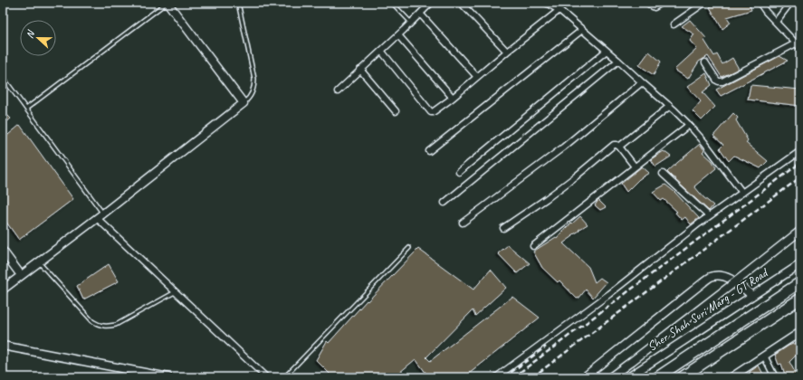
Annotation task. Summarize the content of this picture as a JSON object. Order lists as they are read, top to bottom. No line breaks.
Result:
{"streets":{"street":["Sher Shah Suri Marg - GT Road"]},"north":"left"}
